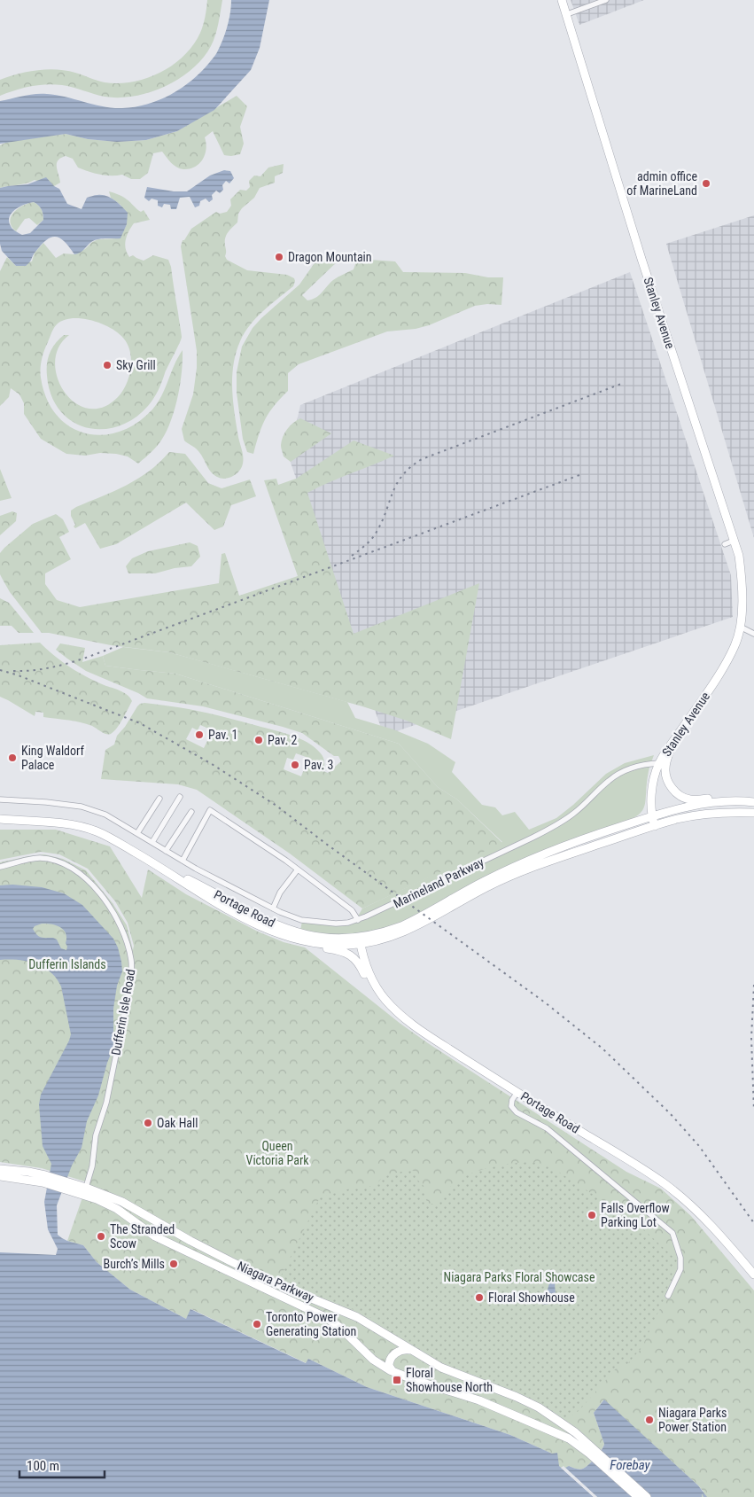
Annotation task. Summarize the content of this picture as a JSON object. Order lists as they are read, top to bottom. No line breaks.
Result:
{"streets":{"main road":["Stanley Avenue","Marineland Parkway","Portage Road","Niagara Parkway"],"street":["Dufferin Isle Road"]},"crossings":[["Stanley Avenue","Marineland Parkway"],["Marineland Parkway","Portage Road"],["Dufferin Isle Road","Niagara Parkway"]],"water":["Forebay"],"parks":["Dufferin Islands","Queen Victoria Park","Niagara Parks Floral Showcase"],"places":{"other":["admin office of MarineLand","Dragon Mountain","Sky Grill","Pav. 1","Pav. 2","King Waldorf Palace","Pav. 3","Oak Hall","Falls Overflow Parking Lot","The Stranded Scow","Burch’s Mills","Floral Showhouse","Toronto Power Generating Station","Niagara Parks Power Station"],"transit":["Floral Showhouse North"]},"scale_bar":"100 m"}
